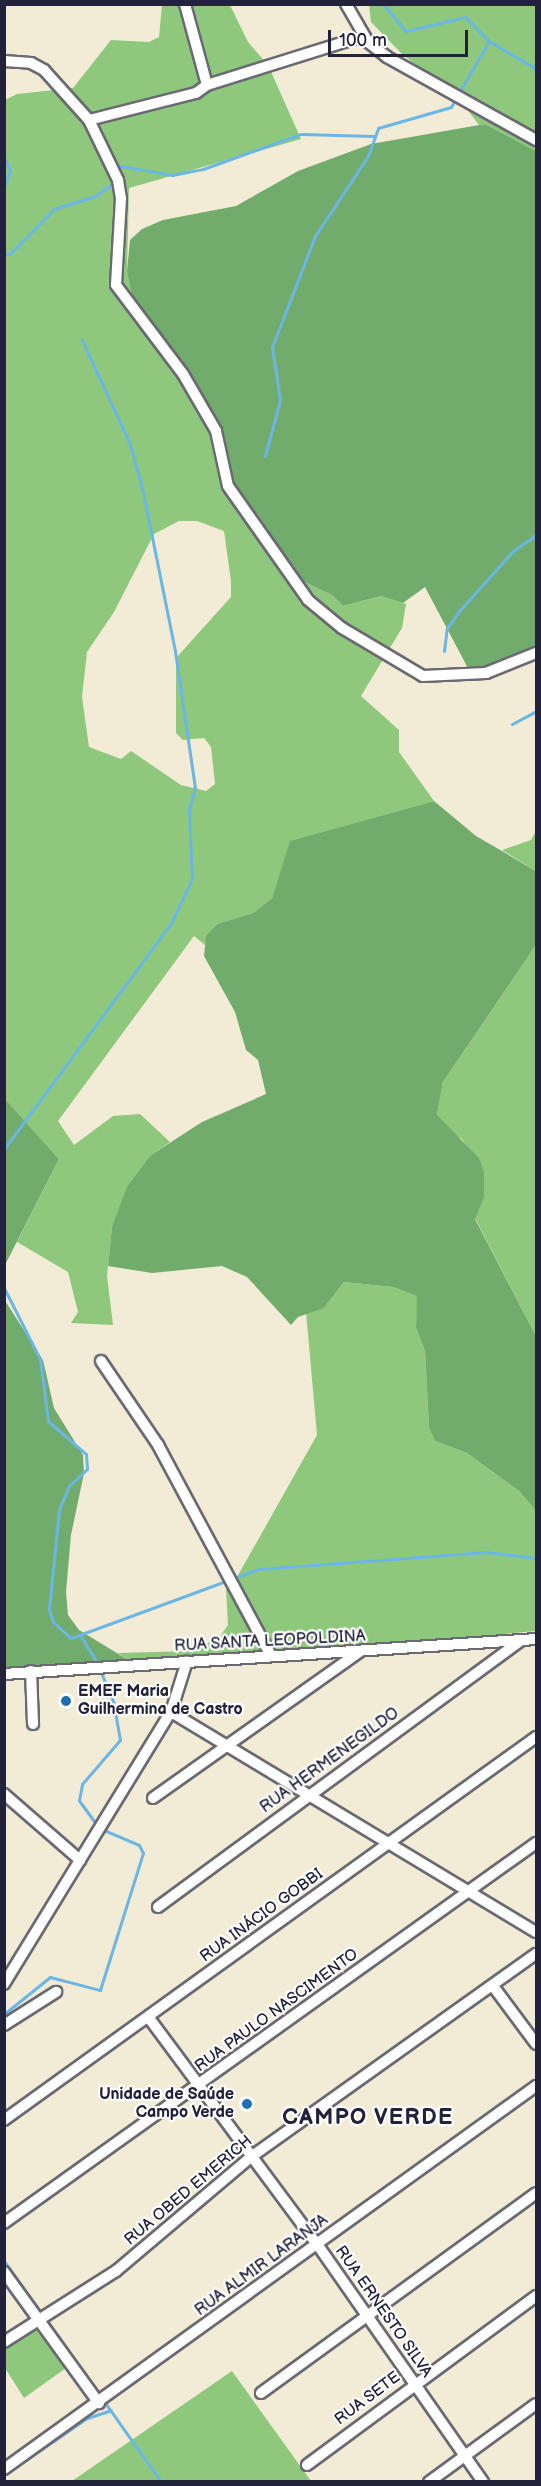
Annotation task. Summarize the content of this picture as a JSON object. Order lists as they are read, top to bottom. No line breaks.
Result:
{"streets":{"street":["RUA SANTA LEOPOLDINA","RUA HERMENEGILDO","RUA INÁCIO GOBBI","RUA PAULO NASCIMENTO","RUA OBED EMERICH","RUA ALMIR LARANJA","RUA ERNESTO SILVA","RUA SETE"]},"crossings":[["RUA SANTA LEOPOLDINA","RUA HERMENEGILDO"],["RUA INÁCIO GOBBI","RUA ERNESTO SILVA"],["RUA PAULO NASCIMENTO","RUA ERNESTO SILVA"],["RUA OBED EMERICH","RUA ERNESTO SILVA"],["RUA ALMIR LARANJA","RUA ERNESTO SILVA"],["RUA ERNESTO SILVA","RUA SETE"]],"districts":["CAMPO VERDE"],"places":["EMEF Maria Guilhermina de Castro","Unidade de Saúde Campo Verde"],"scale_bar":"100 m"}
